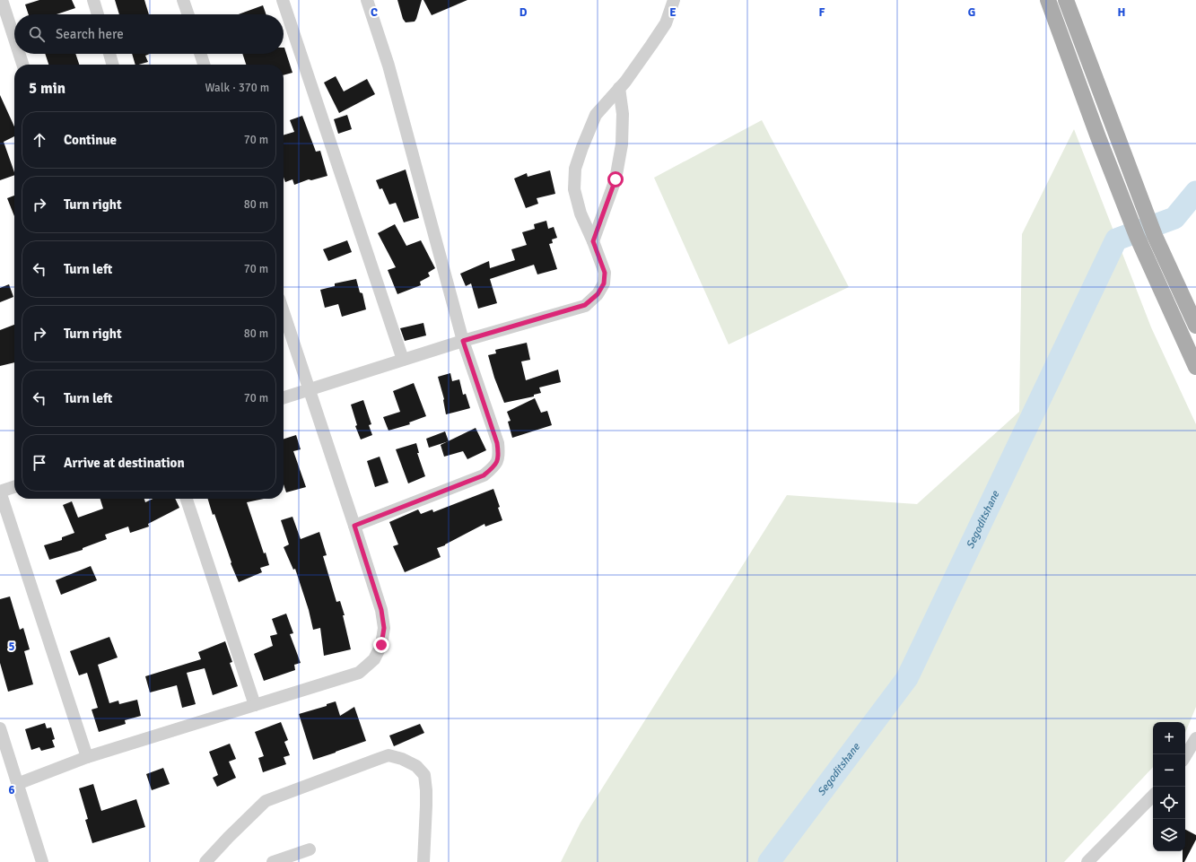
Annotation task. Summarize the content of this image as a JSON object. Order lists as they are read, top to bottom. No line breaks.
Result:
{"water":["Segoditshane"],"page":{"search":"Search here","heading":["5 min","Walk · 370 m"],"list":[["Continue","70 m"],["Turn right","80 m"],["Turn left","70 m"],["Turn right","80 m"],["Turn left","70 m"],"Arrive at destination"],"map_buttons":["+","−"]},"grid":{"columns":["C","D","E","F","G","H"],"rows":["5","6"]}}
